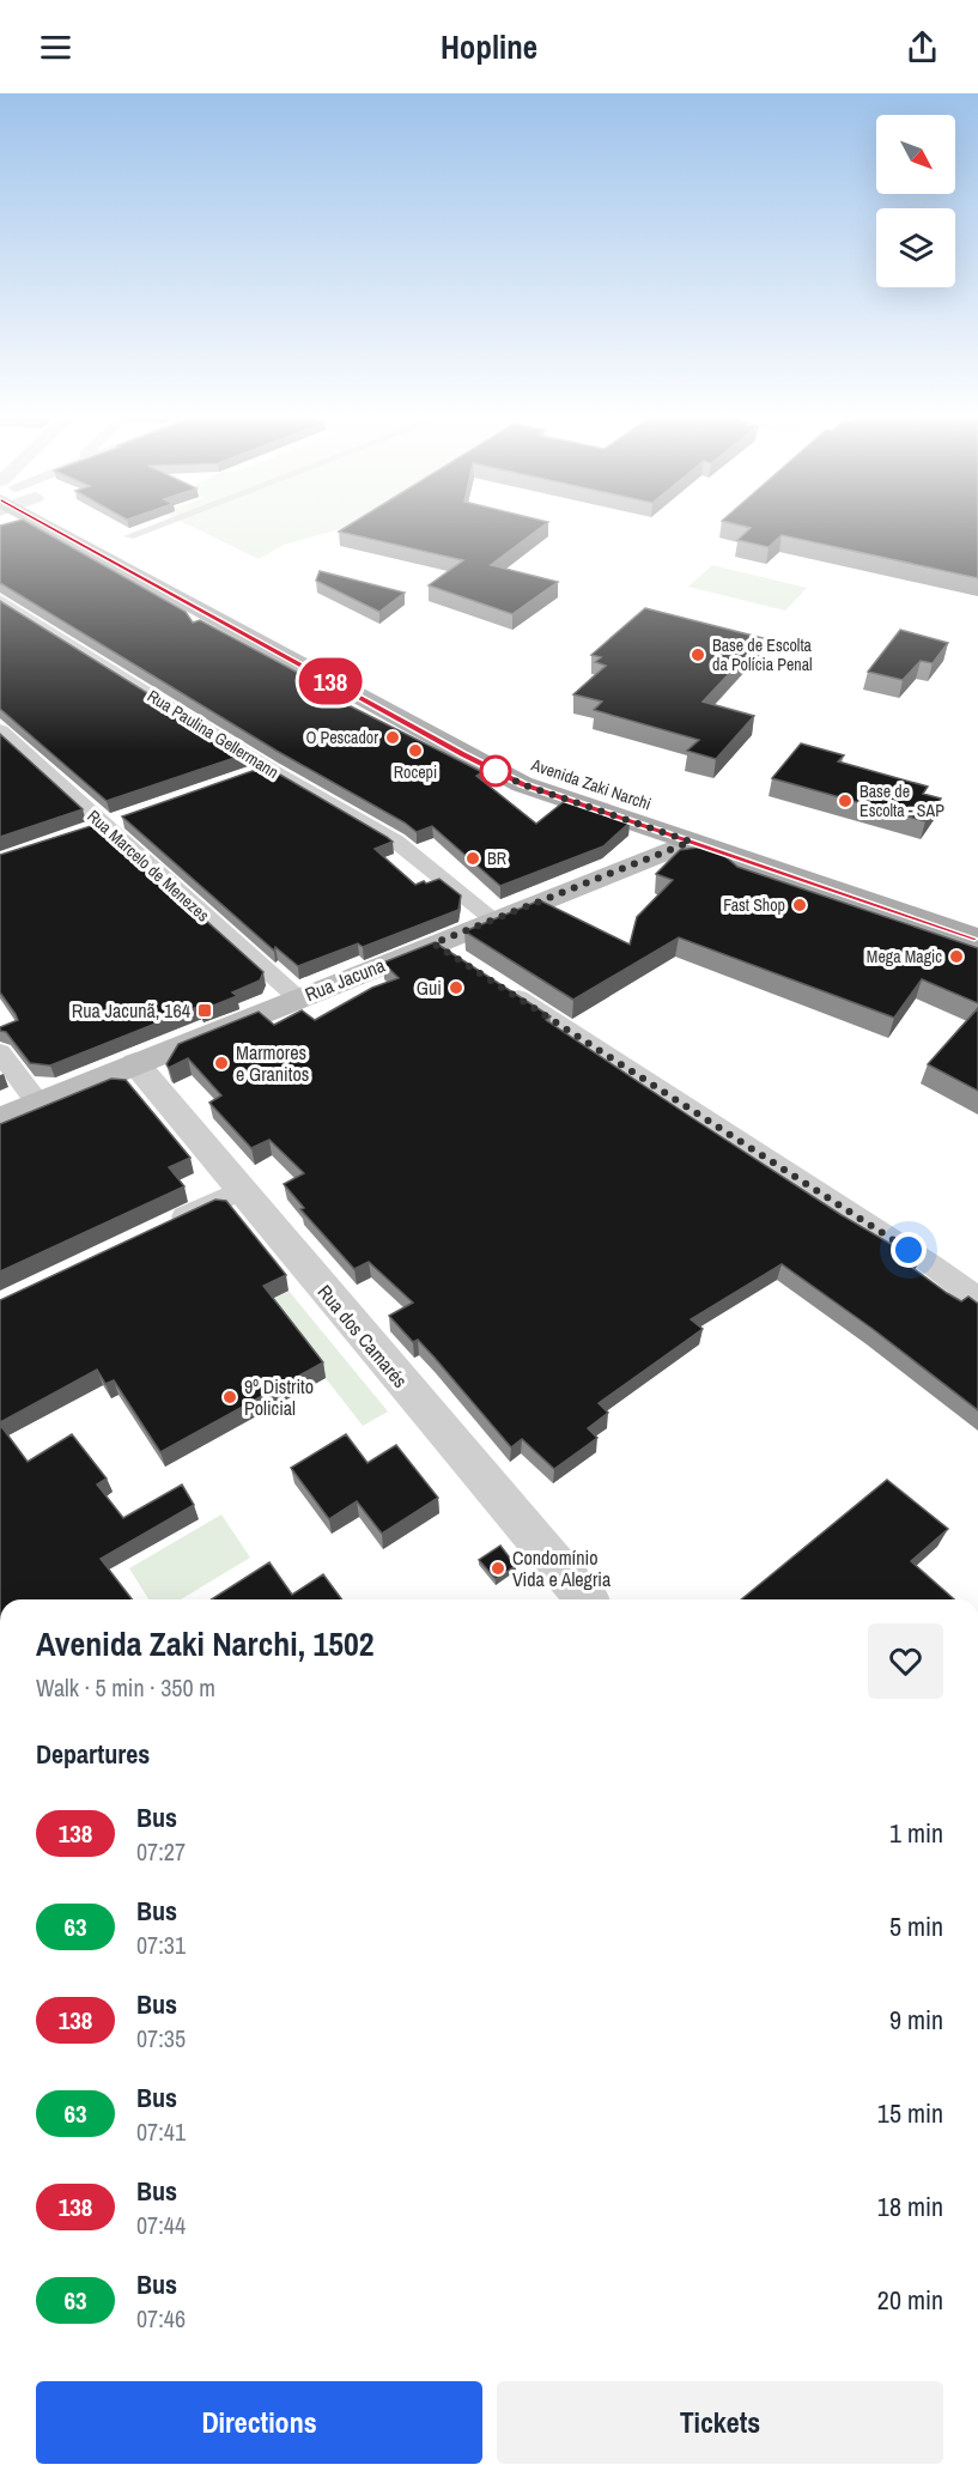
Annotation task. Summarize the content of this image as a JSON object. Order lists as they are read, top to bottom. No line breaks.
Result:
{"streets":{"main road":["Avenida Zaki Narchi","Rua Jacuna"],"street":["Rua Paulina Gellermann","Rua Marcelo de Menezes","Rua dos Camarés"]},"crossings":[["Rua Paulina Gellermann","Rua Jacuna"],["Avenida Zaki Narchi","Rua Jacuna"],["Rua Marcelo de Menezes","Rua Jacuna"],["Rua Jacuna","Rua dos Camarés"]],"places":{"other":["Base de Escolta da Polícia Penal","O Pescador","Rocepi","Base de Escolta - SAP","BR","Fast Shop","Mega Magic","Gui","Marmores e Granitos","9º Distrito Policial","Condomínio Vida e Alegria"],"transit":["Rua Jacunã, 164"]},"lines":["bus line 138"],"north":"bottom right","page":{"header":"Hopline","on_map":"138","heading":[["Avenida Zaki Narchi, 1502","Walk · 5 min · 350 m"],"Departures"],"list":[{"mark":"138","name":"Bus","note":"07:27","value":"1 min"},{"mark":"63","name":"Bus","note":"07:31","value":"5 min"},{"mark":"138","name":"Bus","note":"07:35","value":"9 min"},{"mark":"63","name":"Bus","note":"07:41","value":"15 min"},{"mark":"138","name":"Bus","note":"07:44","value":"18 min"},{"mark":"63","name":"Bus","note":"07:46","value":"20 min"}],"buttons":["Directions","Tickets"]}}
